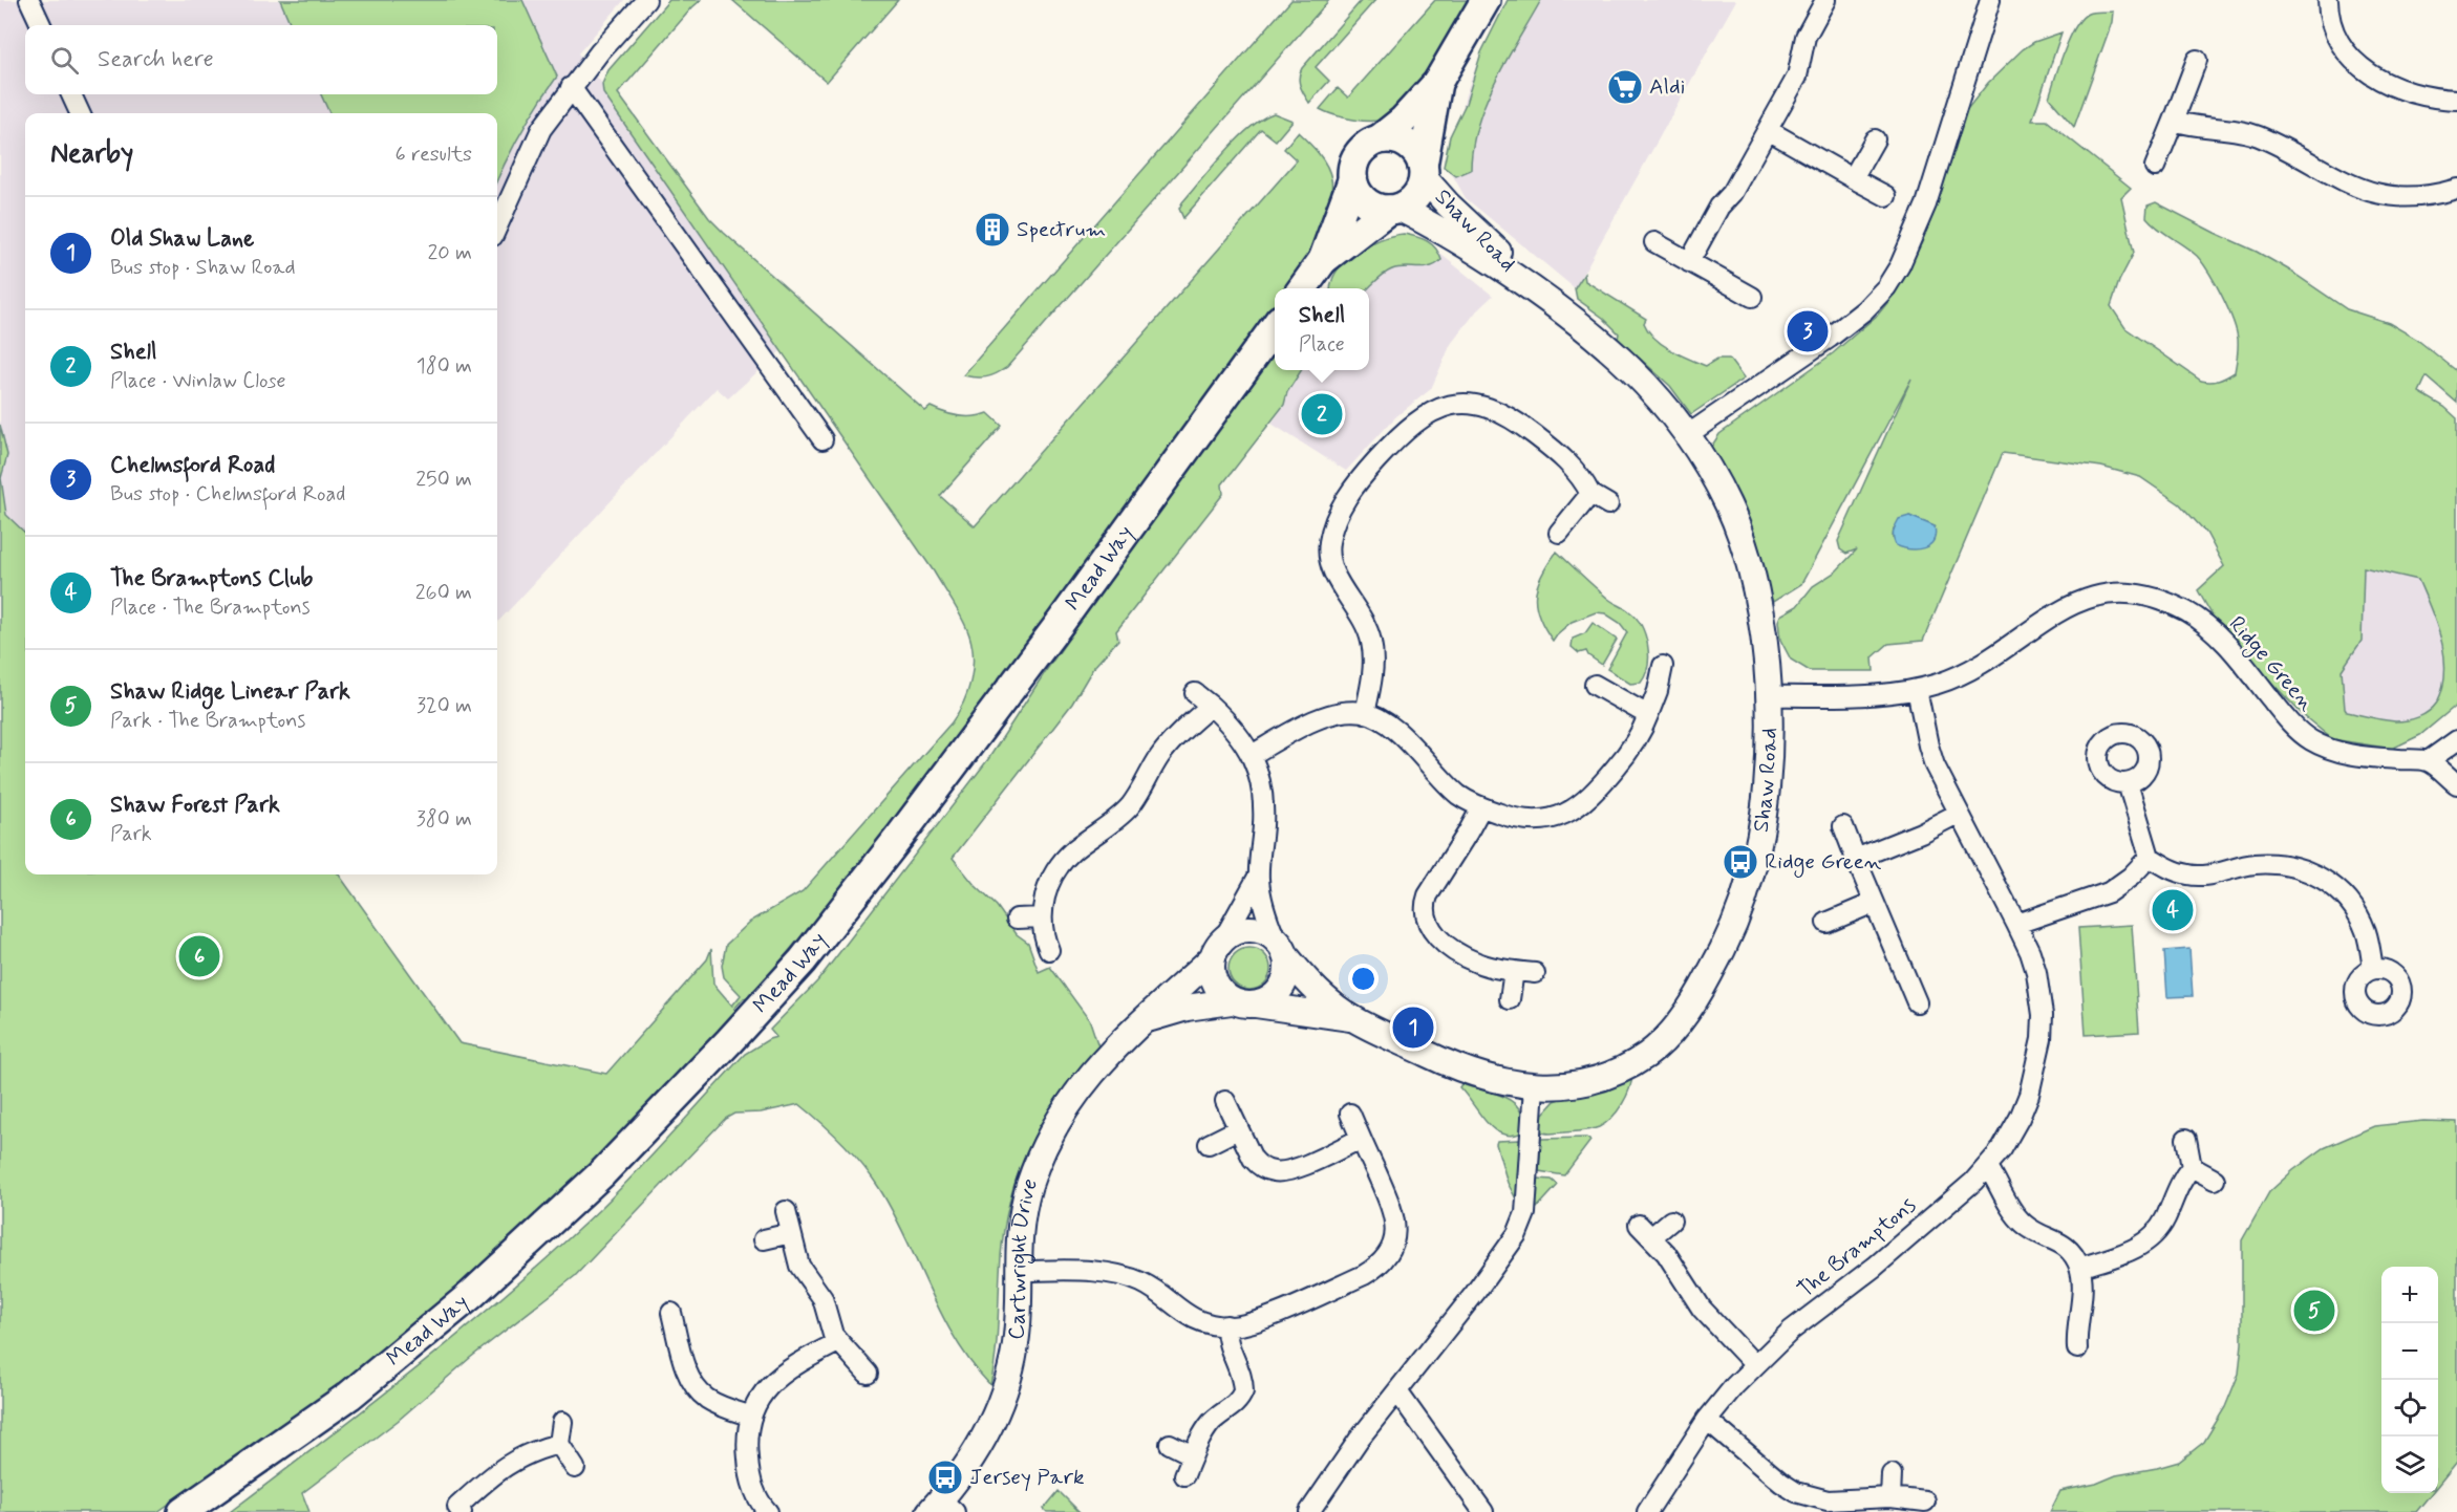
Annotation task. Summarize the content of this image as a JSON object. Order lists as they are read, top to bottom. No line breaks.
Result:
{"streets":{"main road":["Mead Way"],"street":["Shaw Road","Ridge Green","The Bramptons","Cartwright Drive"]},"crossings":[["Shaw Road","Ridge Green"],["Shaw Road","Cartwright Drive"],["Ridge Green","The Bramptons"]],"places":{"supermarket":["Aldi"],"building":["Spectrum"],"bus stop":["Ridge Green","Jersey Park"]},"page":{"search":"Search here","heading":["Nearby","6 results"],"list":[{"mark":"1","name":"Old Shaw Lane","note":"Bus stop · Shaw Road","value":"20 m"},{"mark":"2","name":"Shell","note":"Place · Winlaw Close","value":"180 m"},{"mark":"3","name":"Chelmsford Road","note":"Bus stop · Chelmsford Road","value":"250 m"},{"mark":"4","name":"The Bramptons Club","note":"Place · The Bramptons","value":"260 m"},{"mark":"5","name":"Shaw Ridge Linear Park","note":"Park · The Bramptons","value":"320 m"},{"mark":"6","name":"Shaw Forest Park","note":"Park","value":"380 m"}],"popup":["Shell","Place"],"pins":["3","2","4","6","1","5"],"map_buttons":["+","−"]}}
